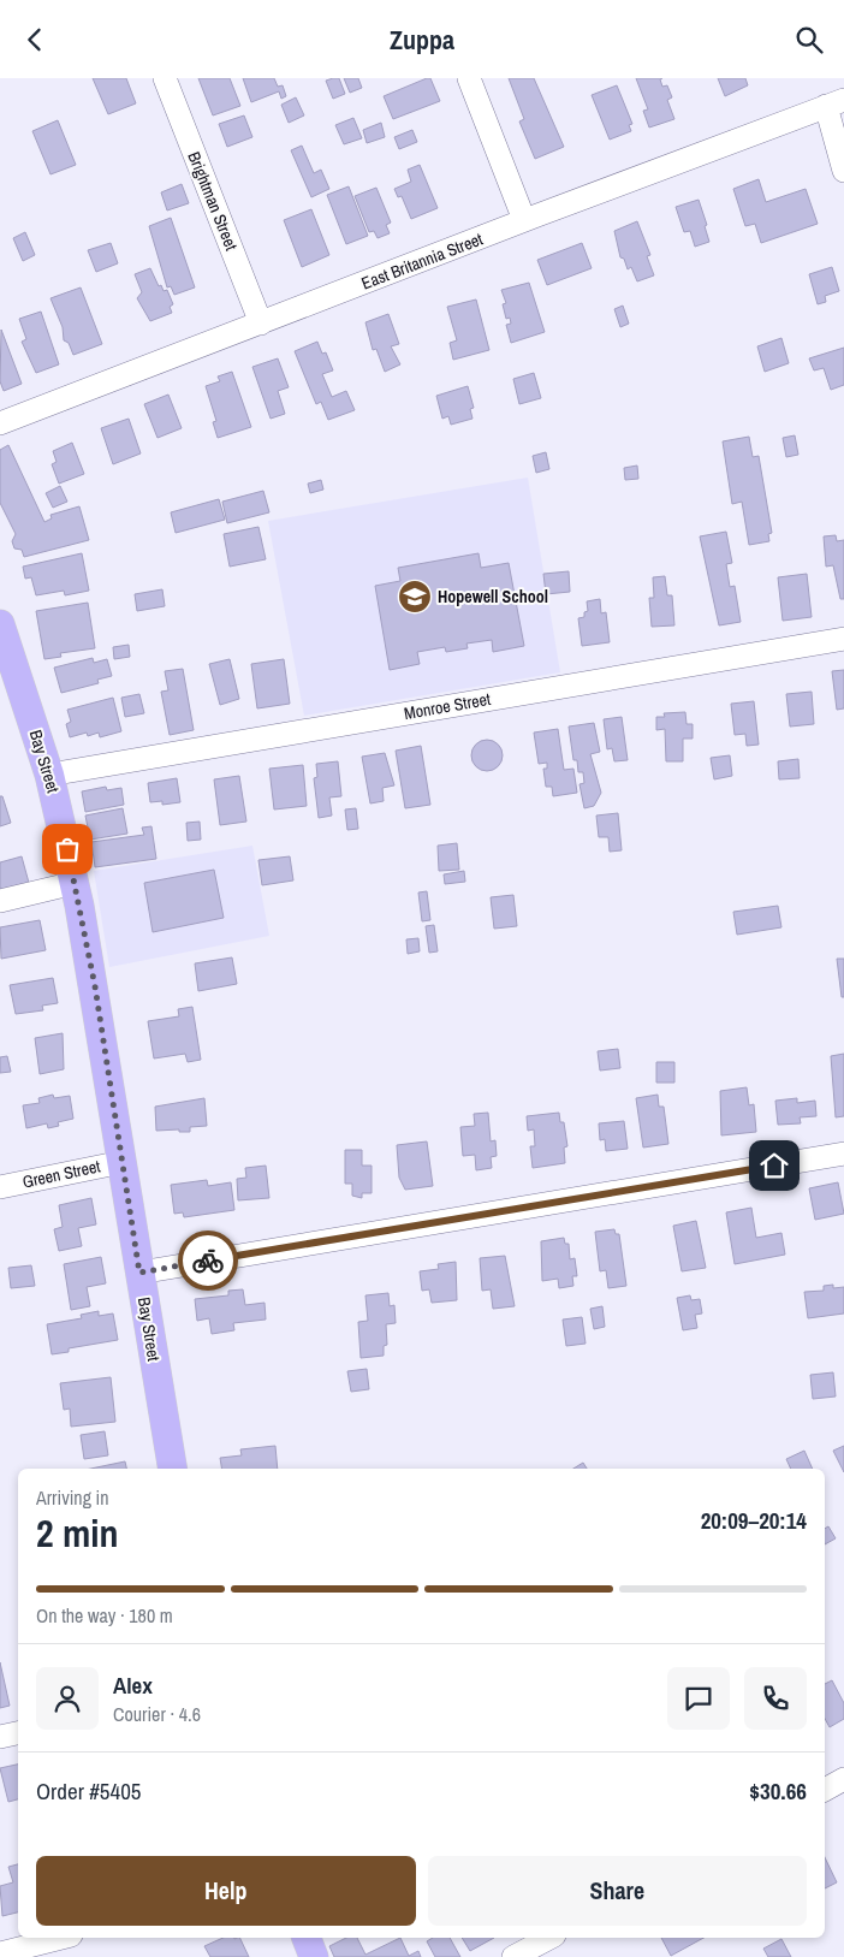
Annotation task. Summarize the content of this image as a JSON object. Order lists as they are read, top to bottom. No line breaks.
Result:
{"streets":{"main road":["Bay Street"],"street":["Brightman Street","East Britannia Street","Monroe Street","Green Street"]},"crossings":[["Brightman Street","East Britannia Street"],["Monroe Street","Bay Street"],["Bay Street","Green Street"]],"places":{"school or university":["Hopewell School"]},"page":{"header":"Zuppa","heading":["2 min","Arriving in","20:09–20:14"],"panel":["Alex","Courier · 4.6","Order #5405","$30.66"],"bar":"On the way · 180 m","buttons":["Help","Share"]}}
